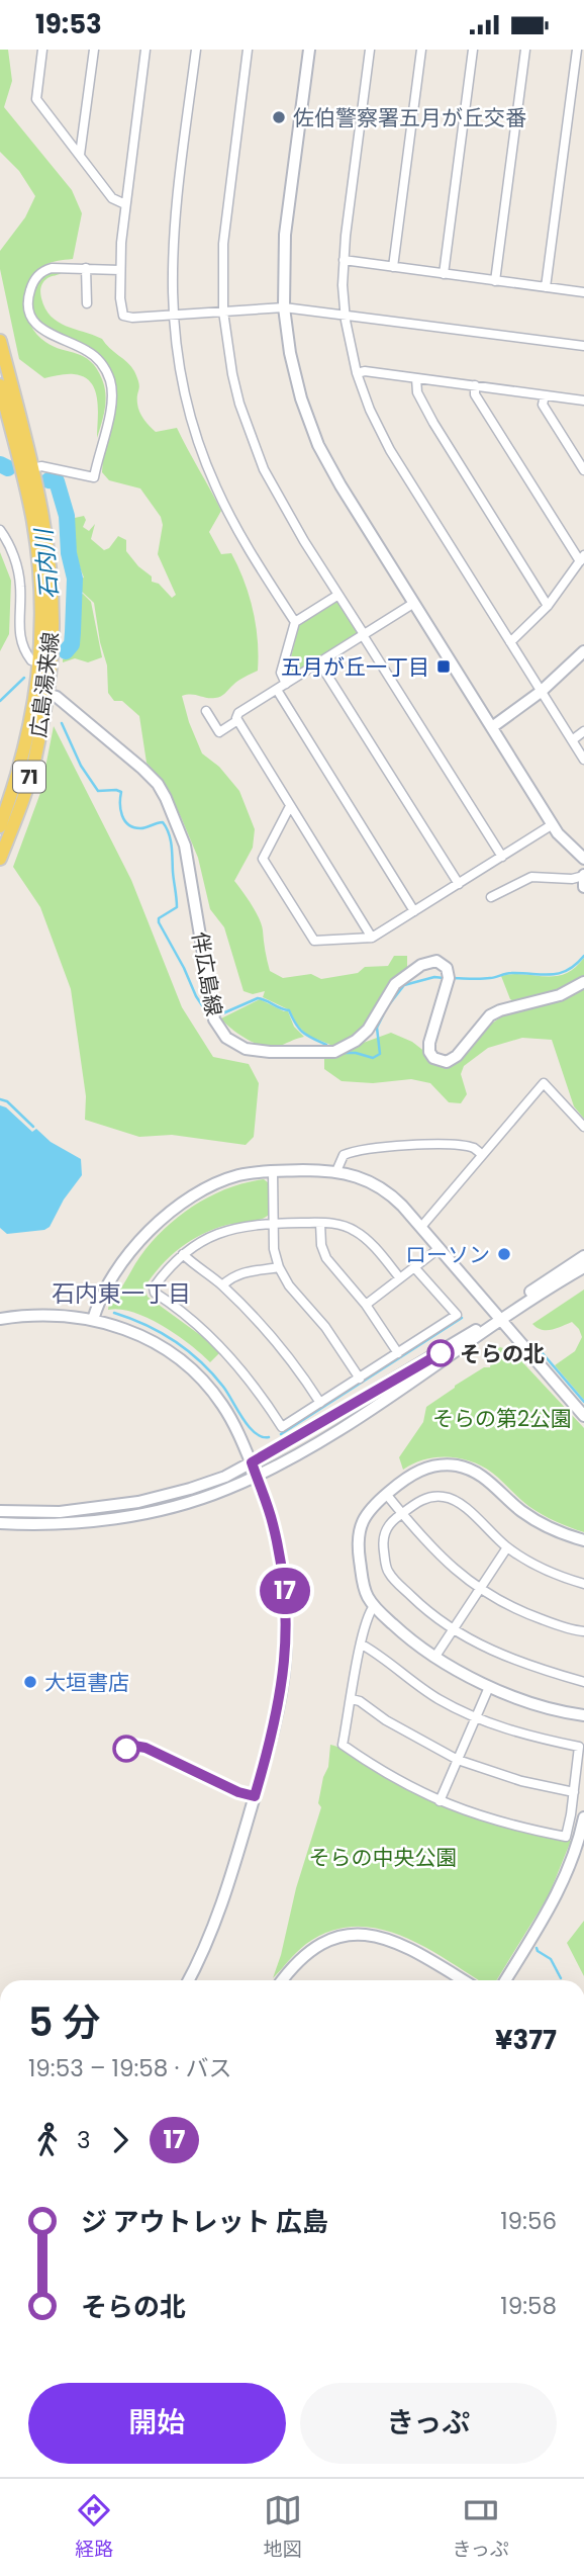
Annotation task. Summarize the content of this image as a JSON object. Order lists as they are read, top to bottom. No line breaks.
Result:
{"streets":{"main road":["広島湯来線","71"],"street":["伴広島線"]},"crossings":[["広島湯来線","伴広島線"]],"districts":["石内東一丁目"],"water":["石内川"],"parks":["そらの第2公園","そらの中央公園"],"places":{"other":["佐伯警察署五月が丘交番","ローソン","そらの北","大垣書店"],"transit":["五月が丘一丁目"]},"lines":["bus line 17"],"page":{"status":"19:53","on_map":"17","heading":["5 分","19:53 – 19:58 · バス","¥377"],"legs":["3","17"],"list":[{"name":"ジ アウトレット 広島","value":"19:56"},{"name":"そらの北","value":"19:58"}],"buttons":["開始","きっぷ"],"tabs":["経路","地図","きっぷ"]}}
